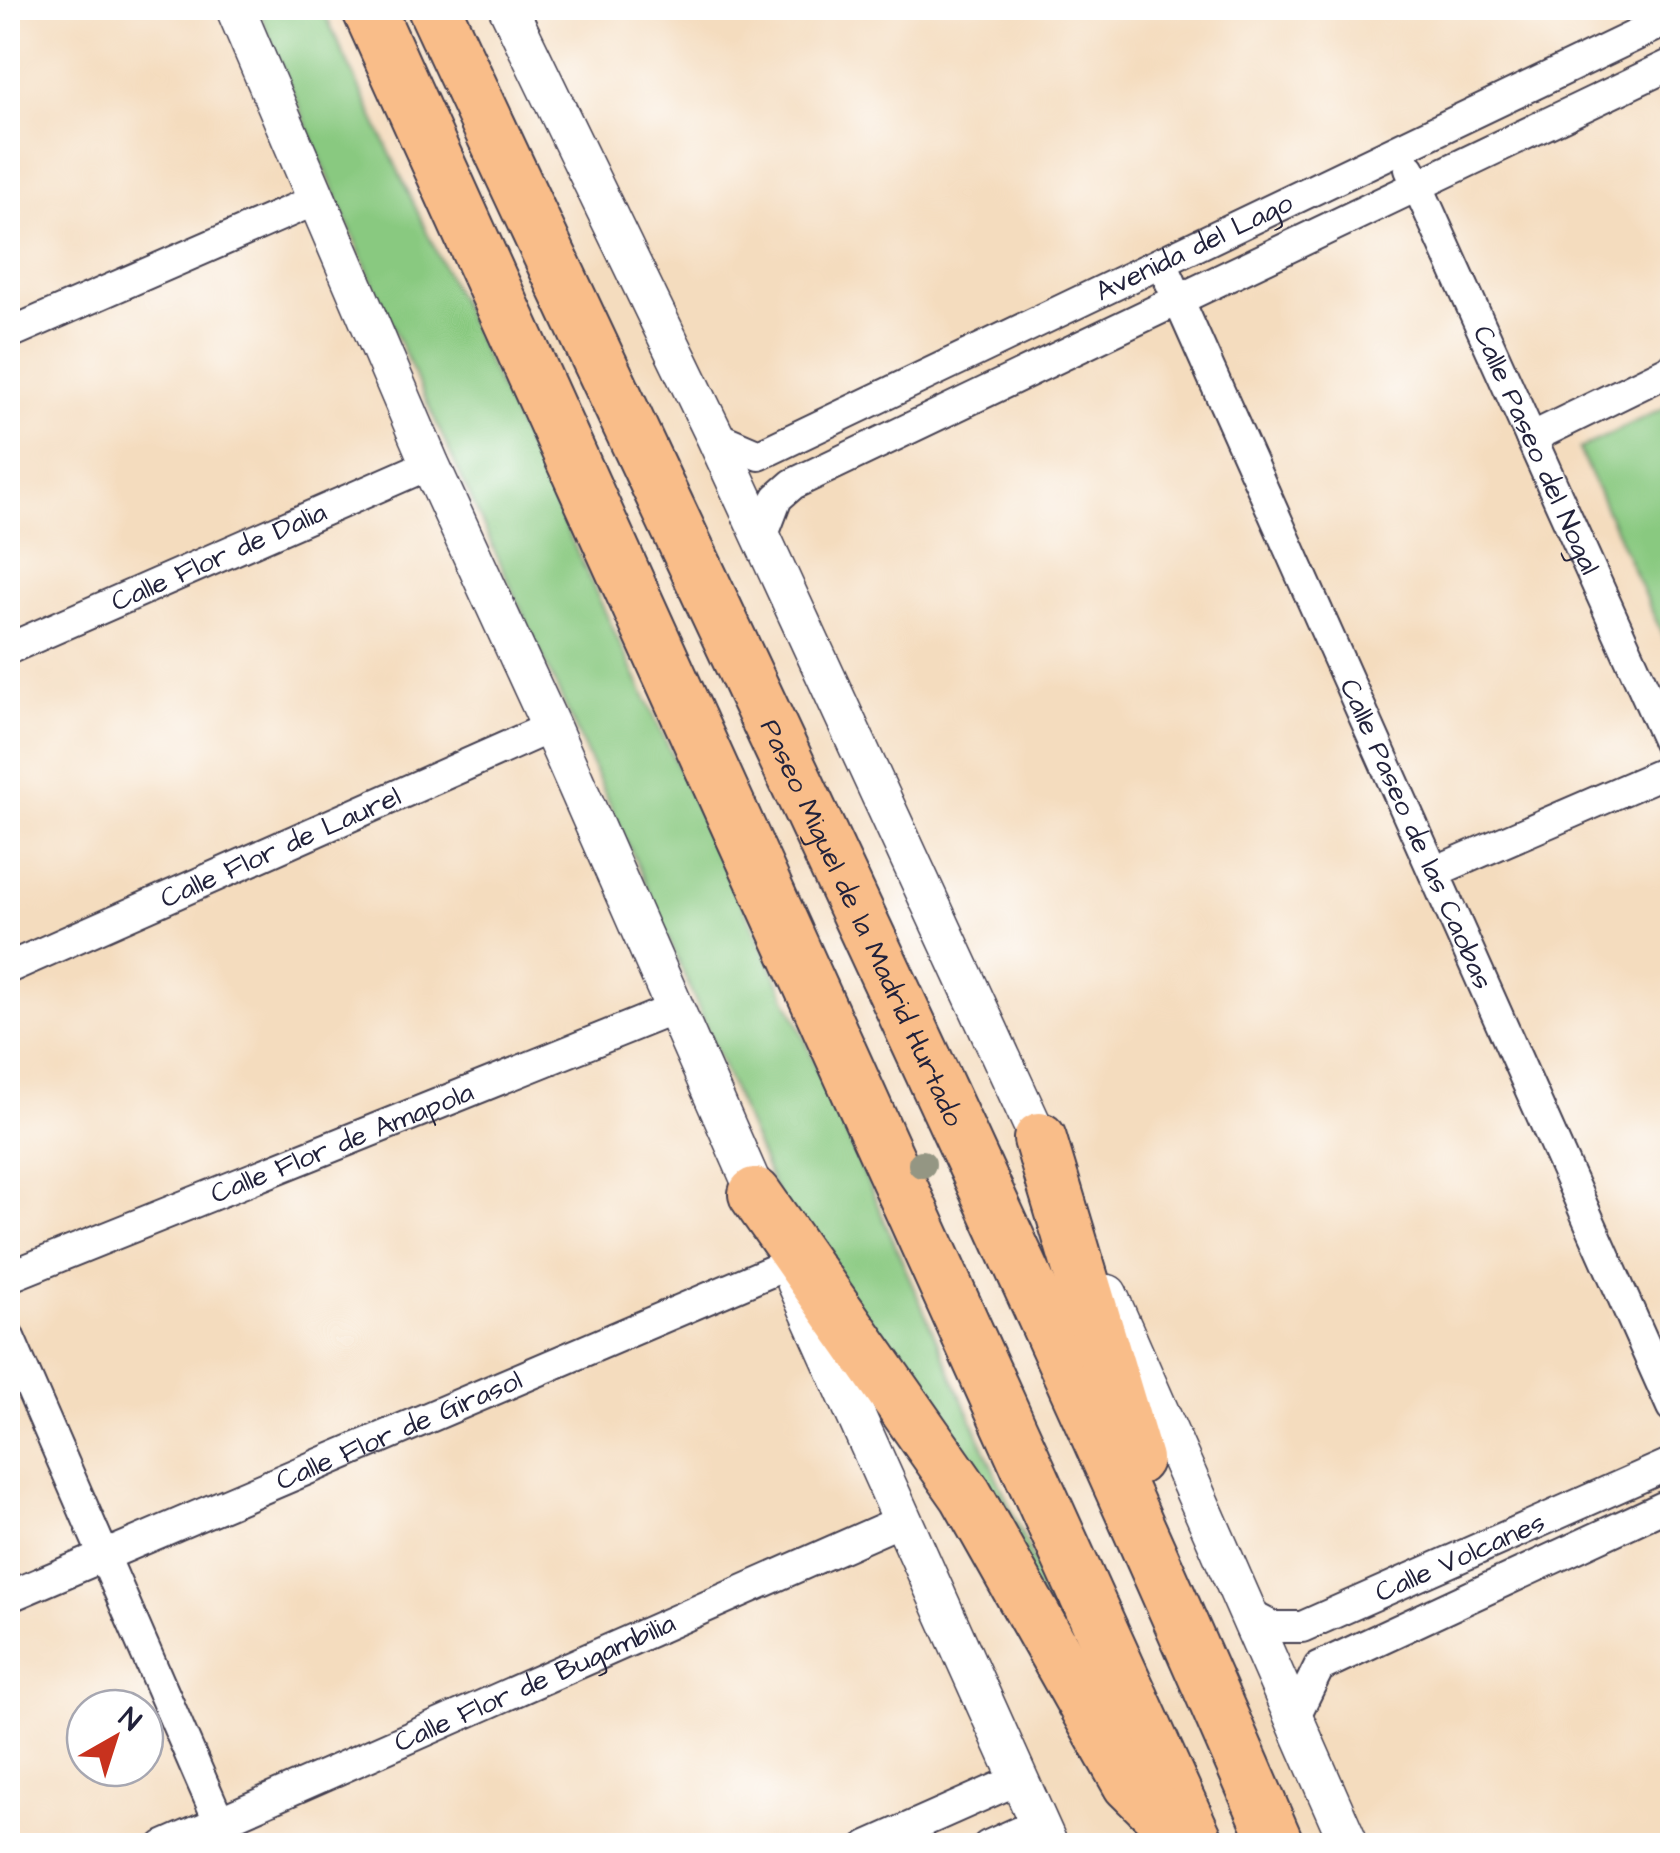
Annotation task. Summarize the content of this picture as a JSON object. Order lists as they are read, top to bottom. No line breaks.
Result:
{"streets":{"highway":["Paseo Miguel de la Madrid Hurtado"],"street":["Avenida del Lago","Calle Paseo del Nogal","Calle Flor de Dalia","Calle Paseo de las Caobas","Calle Flor de Laurel","Calle Flor de Amapola","Calle Flor de Girasol","Calle Volcanes","Calle Flor de Bugambilia"]},"crossings":[["Avenida del Lago","Calle Paseo del Nogal"],["Avenida del Lago","Calle Paseo de las Caobas"]],"north":"top right"}
